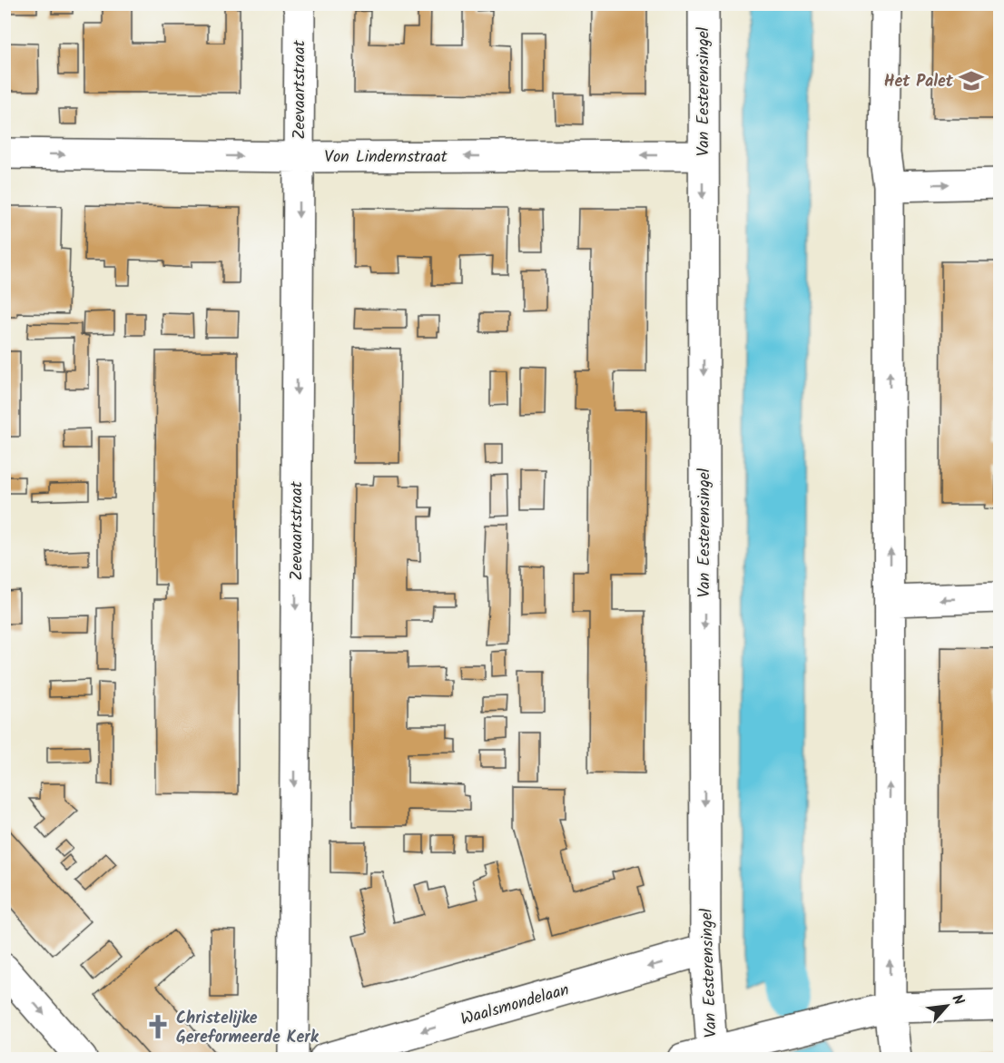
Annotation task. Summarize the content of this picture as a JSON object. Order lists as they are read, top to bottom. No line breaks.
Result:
{"streets":{"street":["Zeevaartstraat","Van Eesterensingel","Von Lindernstraat","Waalsmondelaan"]},"crossings":[["Zeevaartstraat","Von Lindernstraat"],["Van Eesterensingel","Von Lindernstraat"],["Van Eesterensingel","Waalsmondelaan"]],"one_way":["Zeevaartstraat","Waalsmondelaan"],"places":{"school or university":["Het Palet"],"church":["Christelijke Gereformeerde Kerk"]},"north":"top right"}
